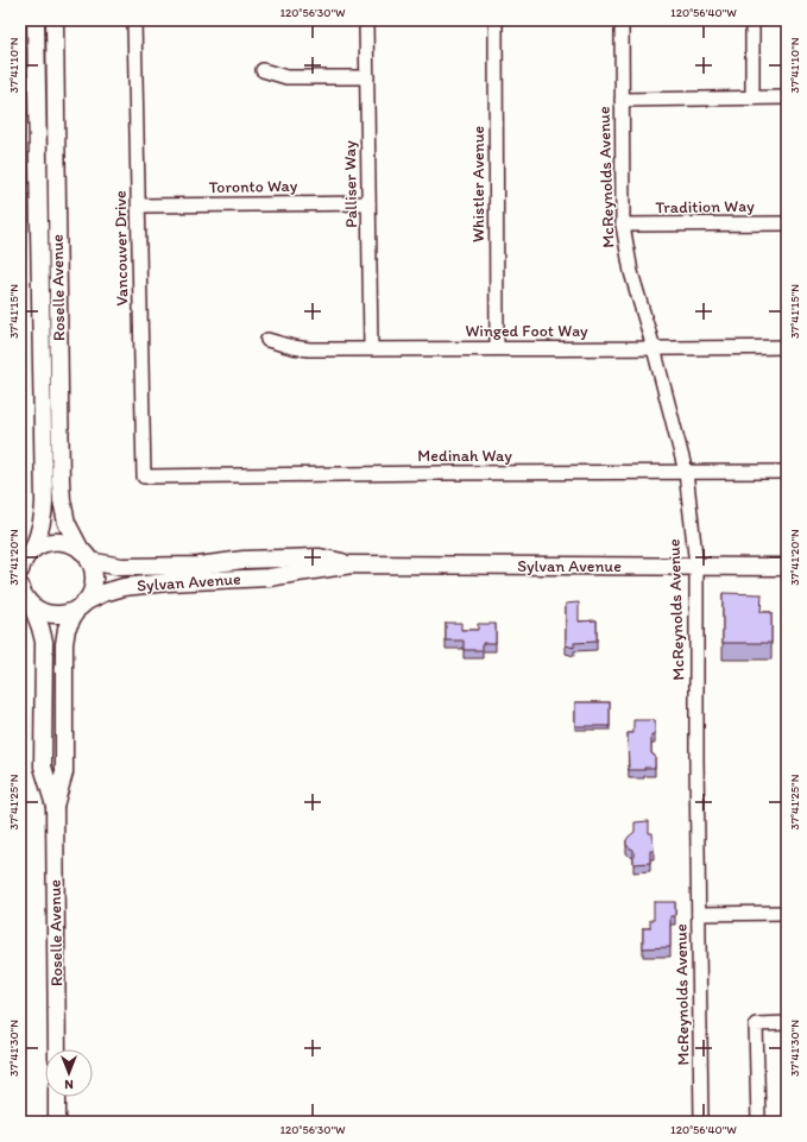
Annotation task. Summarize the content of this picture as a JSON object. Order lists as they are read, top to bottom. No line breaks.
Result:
{"streets":{"main road":["Roselle Avenue","Sylvan Avenue"],"street":["McReynolds Avenue","Palliser Way","Whistler Avenue","Toronto Way","Tradition Way","Vancouver Drive","Winged Foot Way","Medinah Way"]},"crossings":[["McReynolds Avenue","Tradition Way"],["McReynolds Avenue","Winged Foot Way"],["McReynolds Avenue","Medinah Way"],["McReynolds Avenue","Sylvan Avenue"],["Palliser Way","Toronto Way"],["Palliser Way","Winged Foot Way"],["Whistler Avenue","Winged Foot Way"],["Toronto Way","Vancouver Drive"],["Vancouver Drive","Medinah Way"],["Roselle Avenue","Sylvan Avenue"]],"north":"bottom","coordinates":["120°56'30\"W","120°56'40\"W","37°41'10\"N","37°41'15\"N","37°41'20\"N","37°41'25\"N","37°41'30\"N"]}
